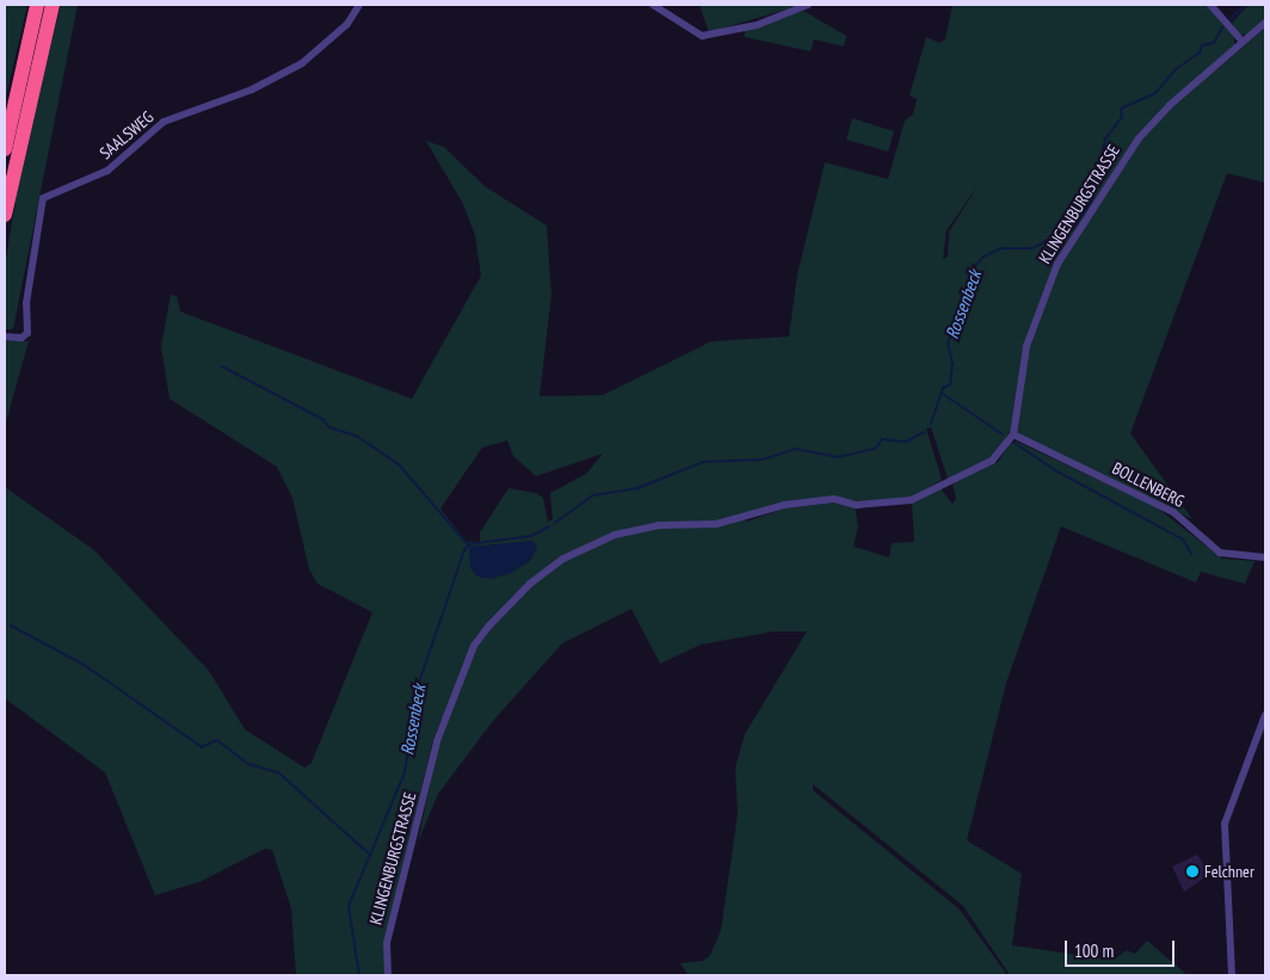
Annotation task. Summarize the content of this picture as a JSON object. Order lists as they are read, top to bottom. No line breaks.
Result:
{"streets":{"street":["SAALSWEG","KLINGENBURGSTRASSE","BOLLENBERG"]},"crossings":[["KLINGENBURGSTRASSE","BOLLENBERG"]],"water":["Rossenbeck"],"places":["Felchner"],"scale_bar":"100 m"}
